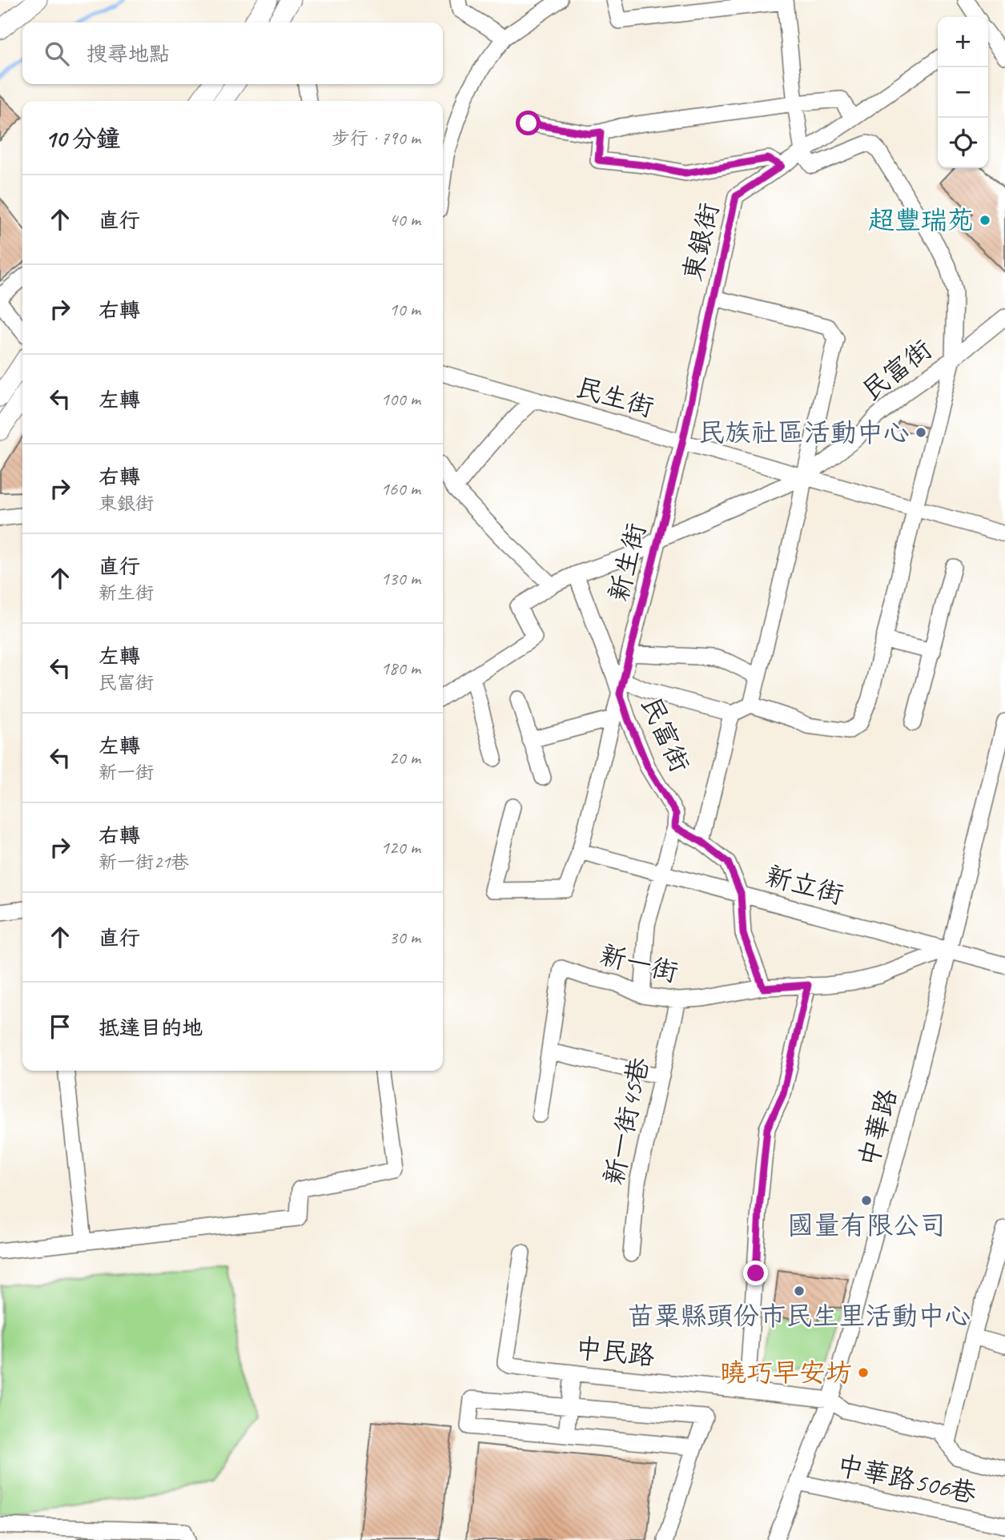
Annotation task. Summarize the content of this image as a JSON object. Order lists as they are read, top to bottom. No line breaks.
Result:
{"streets":{"street":["東銀街","民富街","民生街","新生街","新立街","新一街","新一街45巷","中華路","中民路","中華路506巷"]},"crossings":[["東銀街","民生街"],["東銀街","新生街"],["民富街","民生街"],["民富街","新生街"],["民生街","新生街"],["新立街","新一街"],["新立街","中華路"],["新一街","新一街45巷"],["新一街","中華路"],["中華路","中民路"],["中華路","中華路506巷"]],"places":["超豐瑞苑","民族社區活動中心","國量有限公司","苗粟縣頭份巿民生里活動中心","曉巧早安坊"],"page":{"map_buttons":["+","−"],"search":"搜尋地點","heading":["10 分鐘","步行 · 790 m"],"list":[["直行","40 m"],["右轉","10 m"],["左轉","100 m"],["右轉","東銀街","160 m"],["直行","新生街","130 m"],["左轉","民富街","180 m"],["左轉","新一街","20 m"],["右轉","新一街21巷","120 m"],["直行","30 m"],"抵達目的地"]}}
